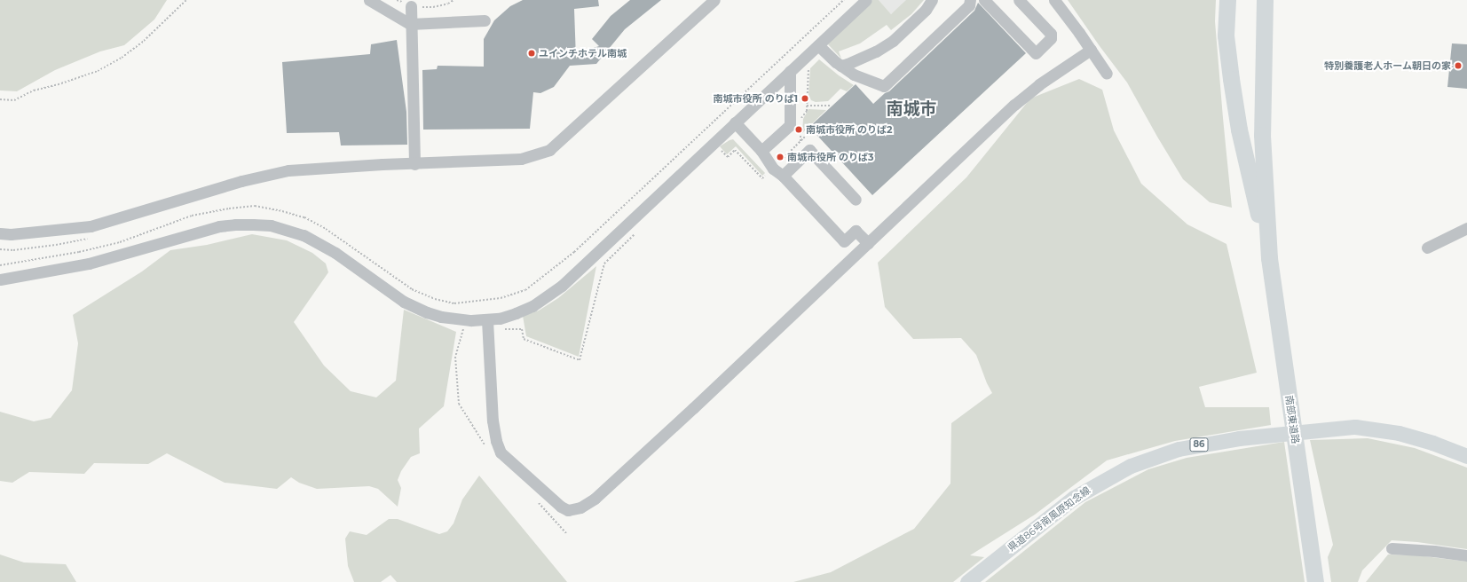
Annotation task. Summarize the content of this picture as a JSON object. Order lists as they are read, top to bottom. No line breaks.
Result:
{"streets":{"highway":["南部東道路"],"main road":["86","県道86号南風原知念線"]},"districts":["南城市"],"places":["ユインチホテル南城","特別養護老人ホーム朝日の家","南城市役所 のりば1","南城市役所 のりば2","南城市役所 のりば3"]}
